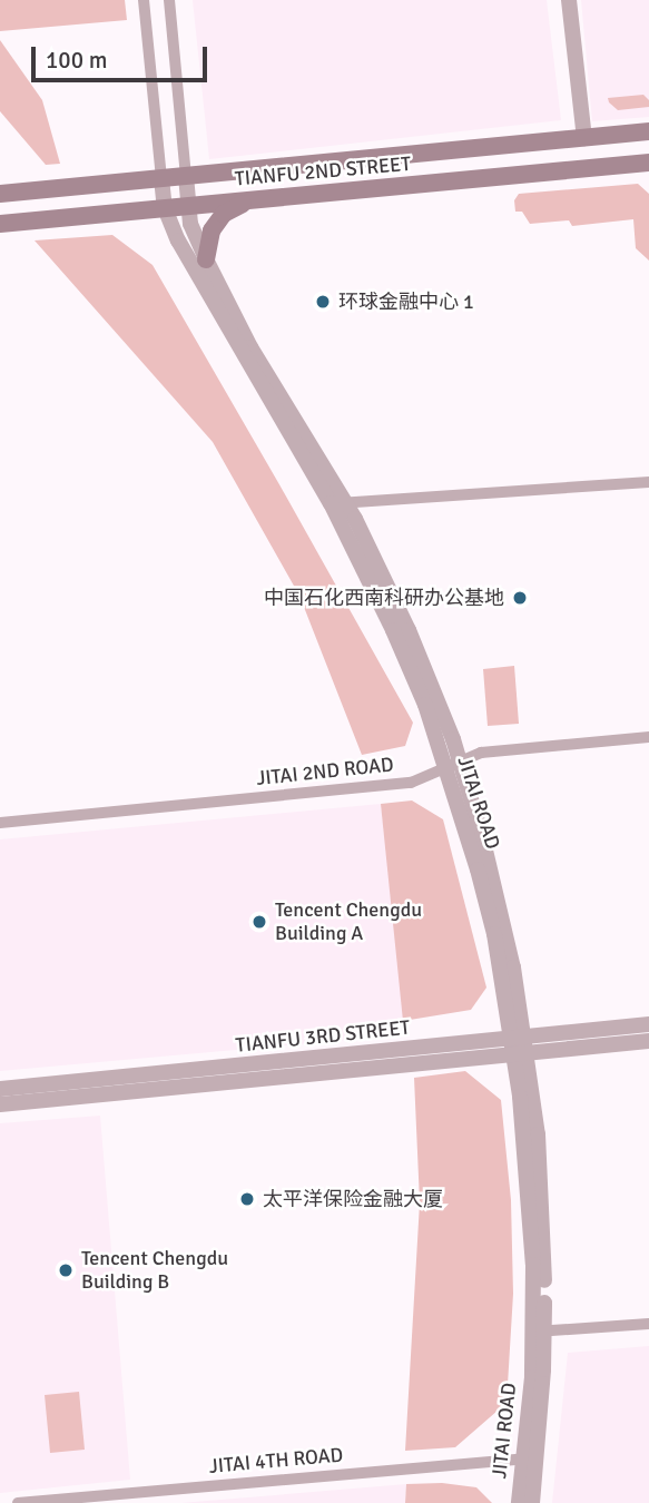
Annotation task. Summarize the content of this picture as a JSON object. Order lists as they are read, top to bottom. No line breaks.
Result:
{"streets":{"main road":["TIANFU 2ND STREET"],"street":["JITAI 2ND ROAD","JITAI ROAD","TIANFU 3RD STREET","JITAI 4TH ROAD"]},"crossings":[["TIANFU 2ND STREET","JITAI ROAD"],["JITAI 2ND ROAD","JITAI ROAD"],["JITAI ROAD","TIANFU 3RD STREET"],["JITAI ROAD","JITAI 4TH ROAD"]],"places":["环球金融中心 1","中国石化西南科研办公基地","Tencent Chengdu Building A","太平洋保险金融大厦","Tencent Chengdu Building B"],"scale_bar":"100 m"}
